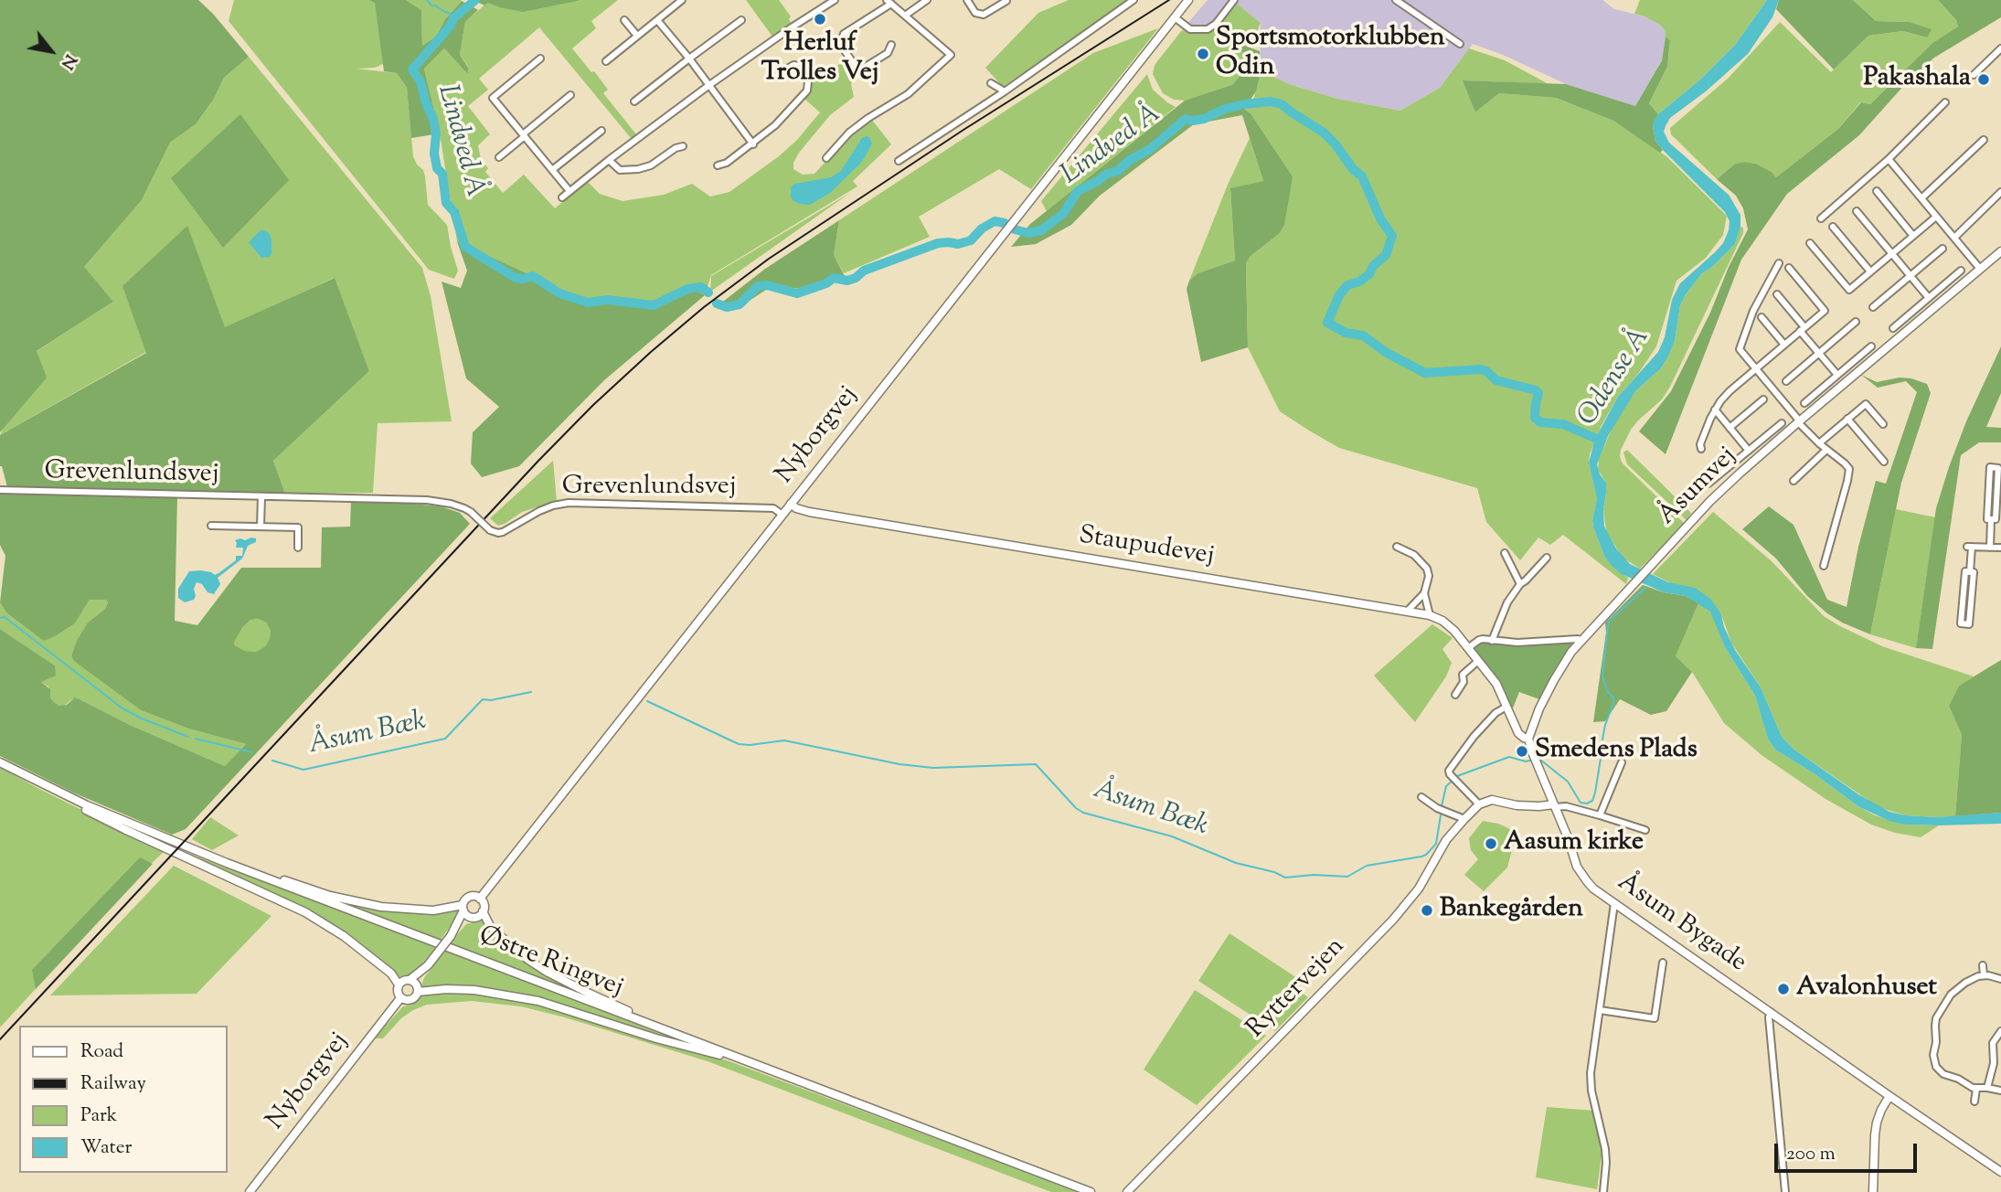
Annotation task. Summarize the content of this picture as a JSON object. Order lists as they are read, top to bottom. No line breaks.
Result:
{"streets":{"main road":["Nyborgvej","Åsumvej","Staupudevej","Åsum Bygade","Østre Ringvej","Ryttervejen"],"street":["Grevenlundsvej"]},"crossings":[["Nyborgvej","Grevenlundsvej"],["Nyborgvej","Staupudevej"],["Staupudevej","Åsum Bygade"]],"water":["Lindved Å","Odense Å","Åsum Bæk"],"places":["Herluf Trolles Vej","Sportsmotorklubben Odin","Pakashala","Smedens Plads","Aasum kirke","Bankegården","Avalonhuset"],"legend":["Road","Railway","Park","Water"],"scale_bar":"200 m","north":"bottom right"}
